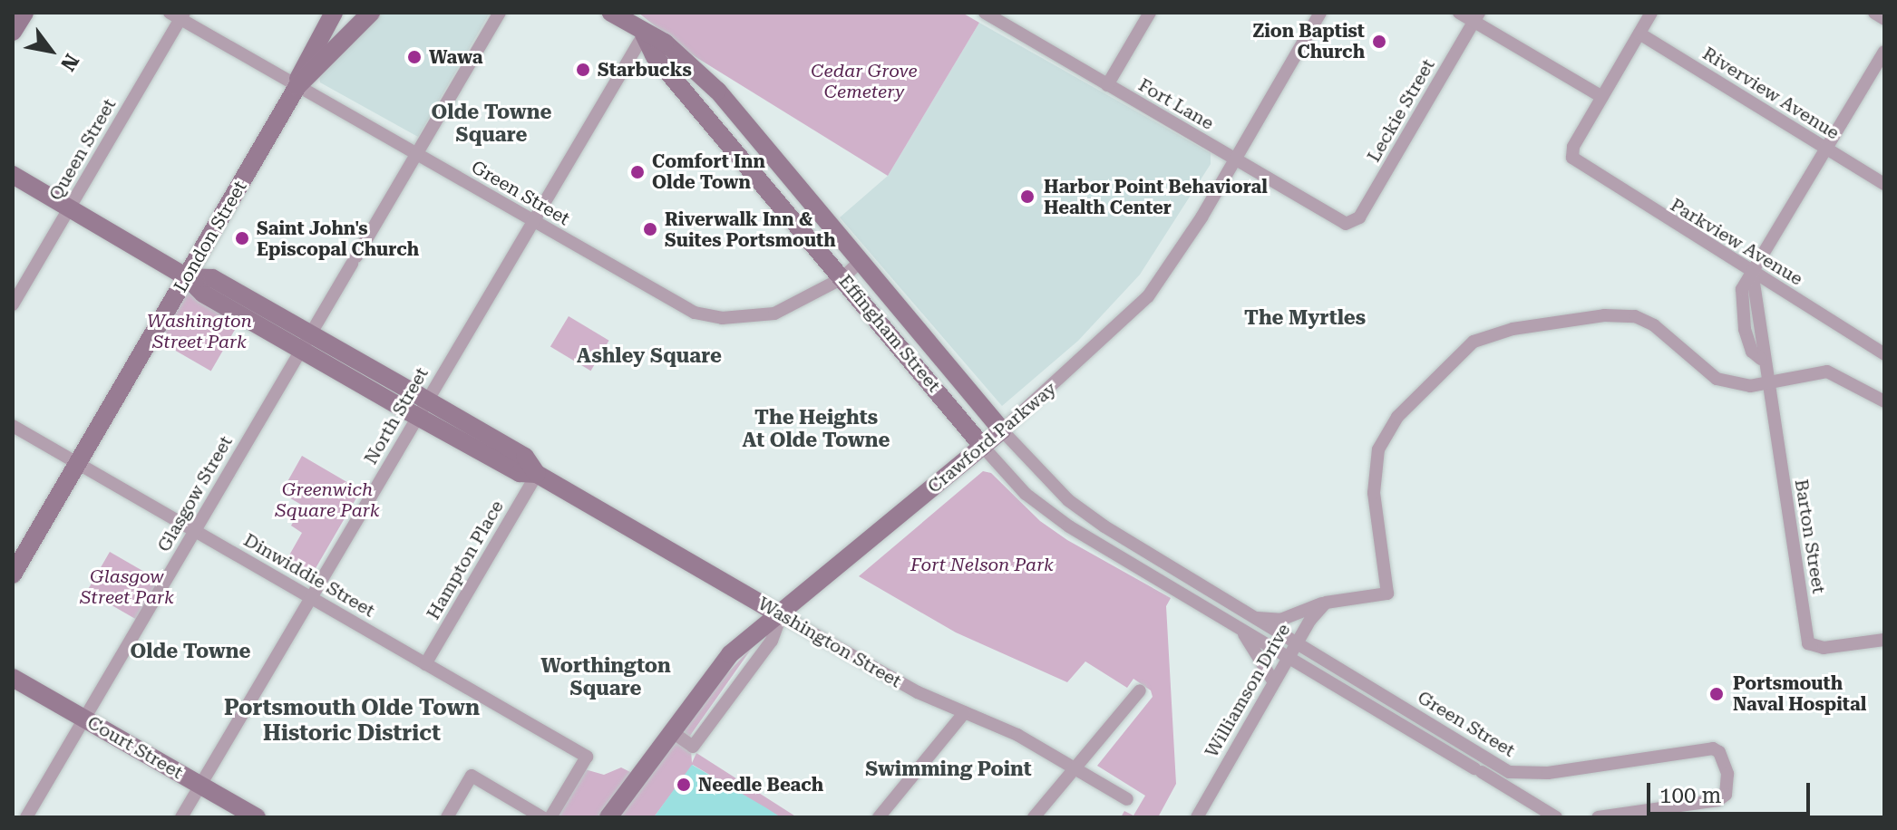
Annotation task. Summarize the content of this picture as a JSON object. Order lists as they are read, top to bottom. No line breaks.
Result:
{"streets":{"street":["Riverview Avenue","Fort Lane","Leckie Street","Queen Street","Green Street","London Street","Parkview Avenue","Effingham Street","North Street","Crawford Parkway","Glasgow Street","Barton Street","Hampton Place","Dinwiddie Street","Washington Street","Williamson Drive","Court Street"]},"crossings":[["Riverview Avenue","Barton Street"],["Fort Lane","Leckie Street"],["Fort Lane","Crawford Parkway"],["Queen Street","Green Street"],["Queen Street","Washington Street"],["Green Street","London Street"],["Green Street","Effingham Street"],["Green Street","North Street"],["Green Street","Glasgow Street"],["Green Street","Williamson Drive"],["London Street","Dinwiddie Street"],["London Street","Washington Street"],["Parkview Avenue","Barton Street"],["Effingham Street","North Street"],["Effingham Street","Crawford Parkway"],["North Street","Dinwiddie Street"],["North Street","Washington Street"],["North Street","Court Street"],["Crawford Parkway","Washington Street"],["Glasgow Street","Dinwiddie Street"],["Glasgow Street","Washington Street"],["Glasgow Street","Court Street"],["Hampton Place","Dinwiddie Street"],["Hampton Place","Washington Street"]],"districts":["Olde Towne Square","The Myrtles","Ashley Square","The Heights At Olde Towne","Olde Towne","Worthington Square","Portsmouth Olde Town Historic District","Swimming Point"],"parks":["Cedar Grove Cemetery","Washington Street Park","Greenwich Square Park","Fort Nelson Park","Glasgow Street Park"],"places":["Zion Baptist Church","Wawa","Starbucks","Comfort Inn Olde Town","Harbor Point Behavioral Health Center","Riverwalk Inn & Suites Portsmouth","Saint John's Episcopal Church","Portsmouth Naval Hospital","Needle Beach"],"scale_bar":"100 m","north":"bottom right"}
